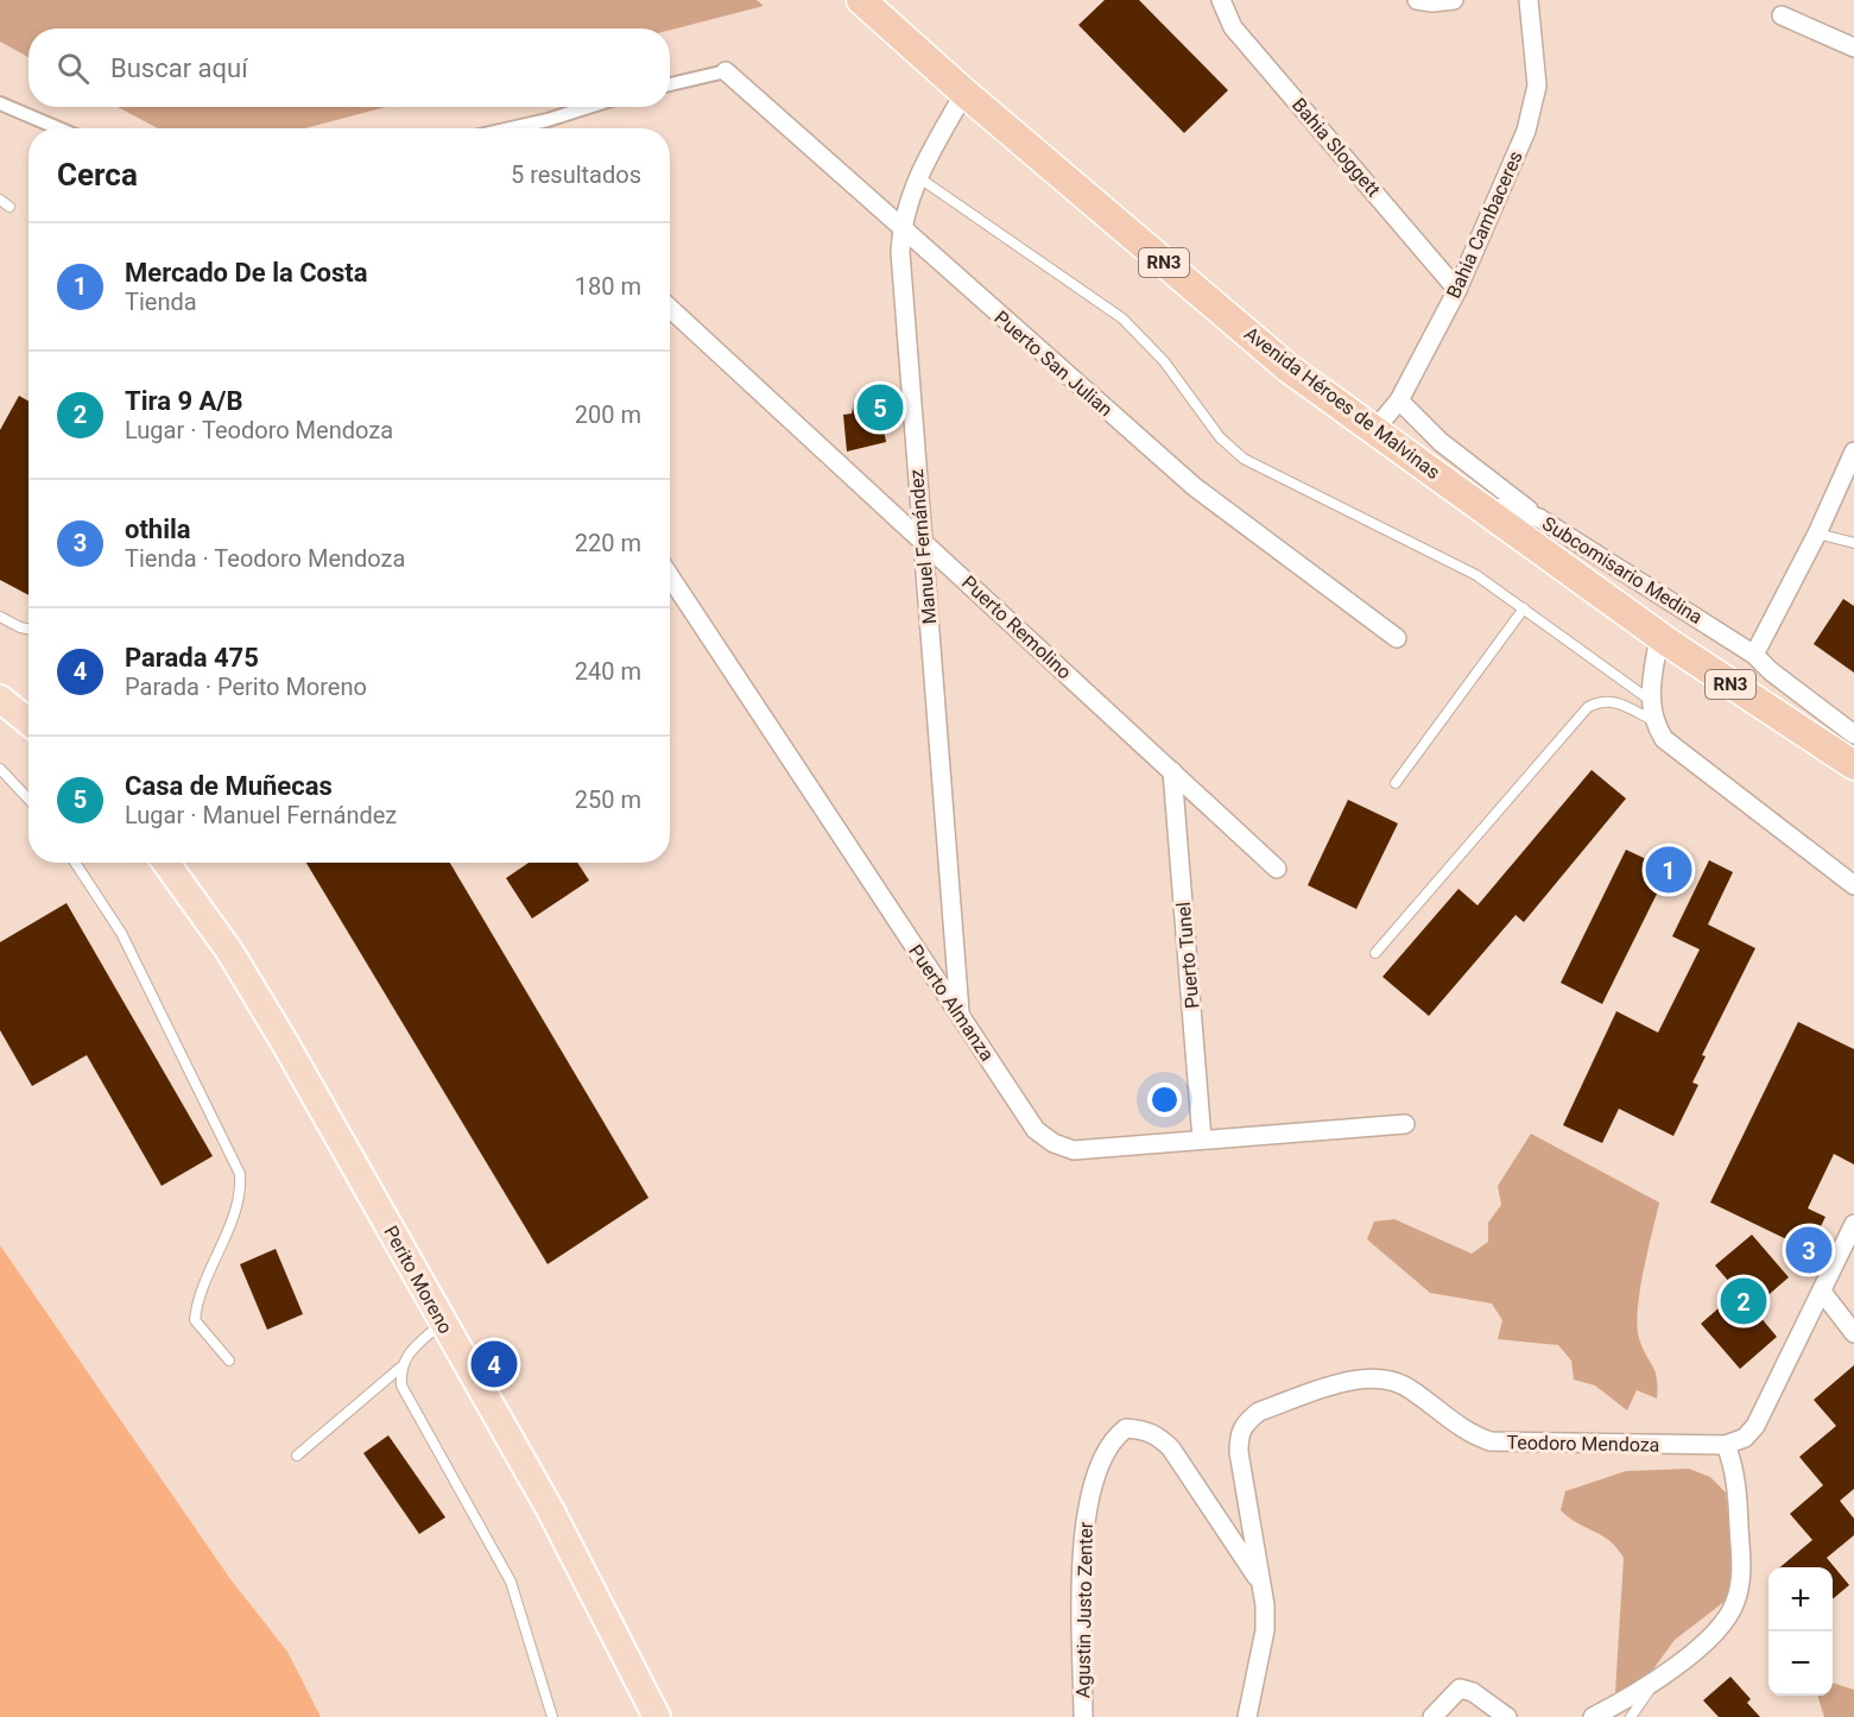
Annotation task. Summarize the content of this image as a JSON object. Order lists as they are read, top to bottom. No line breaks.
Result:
{"streets":{"highway":["RN3","Avenida Héroes de Malvinas"],"main road":["Perito Moreno"],"street":["Bahia Sloggett","Bahia Cambaceres","Puerto San Julian","Manuel Fernández","Subcomisario Medina","Puerto Remolino","Puerto Tunel","Puerto Almanza","Teodoro Mendoza","Agustin Justo Zenter"]},"crossings":[["Bahia Sloggett","Bahia Cambaceres"],["Bahia Cambaceres","Avenida Héroes de Malvinas"],["Puerto San Julian","Manuel Fernández"],["Avenida Héroes de Malvinas","Manuel Fernández"],["Avenida Héroes de Malvinas","Subcomisario Medina"],["Manuel Fernández","Puerto Remolino"],["Manuel Fernández","Puerto Almanza"],["Puerto Remolino","Puerto Tunel"],["Puerto Tunel","Puerto Almanza"],["Teodoro Mendoza","Agustin Justo Zenter"]],"page":{"search":"Buscar aquí","heading":["Cerca","5 resultados"],"list":[{"mark":"1","name":"Mercado De la Costa","note":"Tienda","value":"180 m"},{"mark":"2","name":"Tira 9 A/B","note":"Lugar · Teodoro Mendoza","value":"200 m"},{"mark":"3","name":"othila","note":"Tienda · Teodoro Mendoza","value":"220 m"},{"mark":"4","name":"Parada 475","note":"Parada · Perito Moreno","value":"240 m"},{"mark":"5","name":"Casa de Muñecas","note":"Lugar · Manuel Fernández","value":"250 m"}],"pins":["5","1","3","2","4"],"map_buttons":["+","−"]}}
